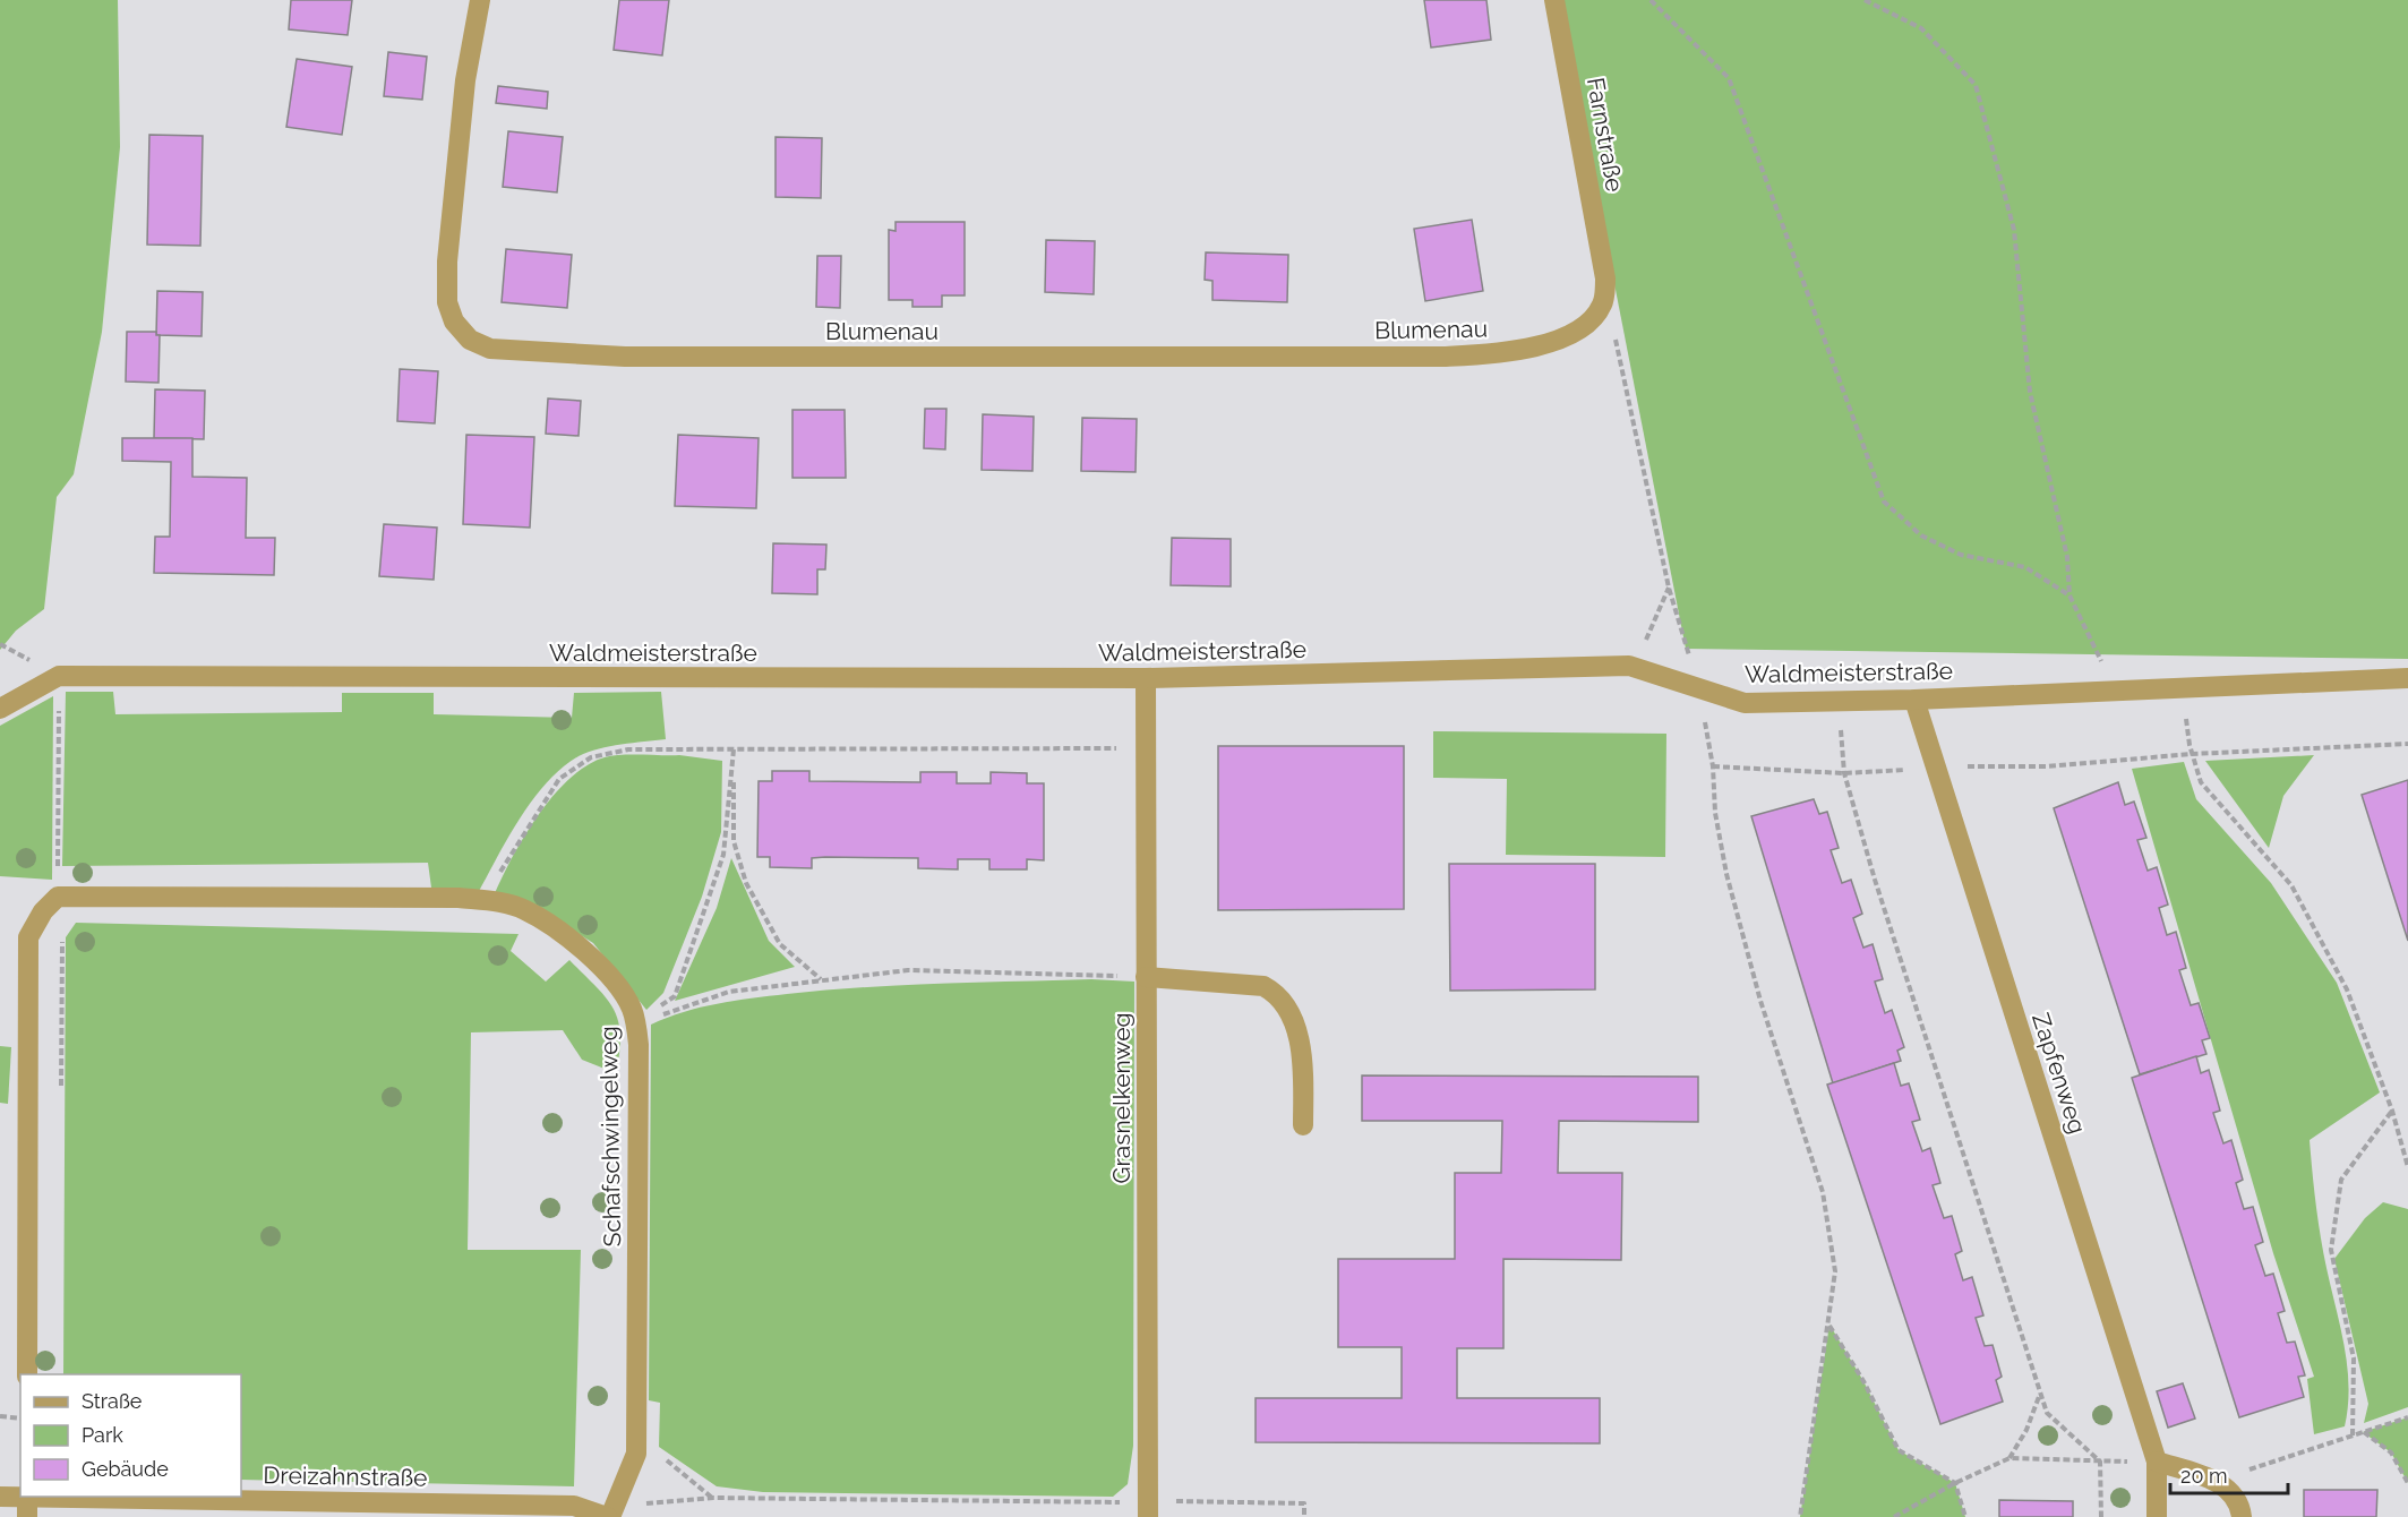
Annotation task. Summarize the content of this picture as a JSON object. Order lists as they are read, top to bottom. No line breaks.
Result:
{"streets":{"street":["Farnstraße","Blumenau","Waldmeisterstraße","Zapfenweg","Grasnelkenweg","Schafschwingelweg","Dreizahnstraße"]},"crossings":[["Farnstraße","Blumenau"],["Waldmeisterstraße","Zapfenweg"],["Waldmeisterstraße","Grasnelkenweg"],["Schafschwingelweg","Dreizahnstraße"]],"legend":["Straße","Park","Gebäude"],"scale_bar":"20 m"}
